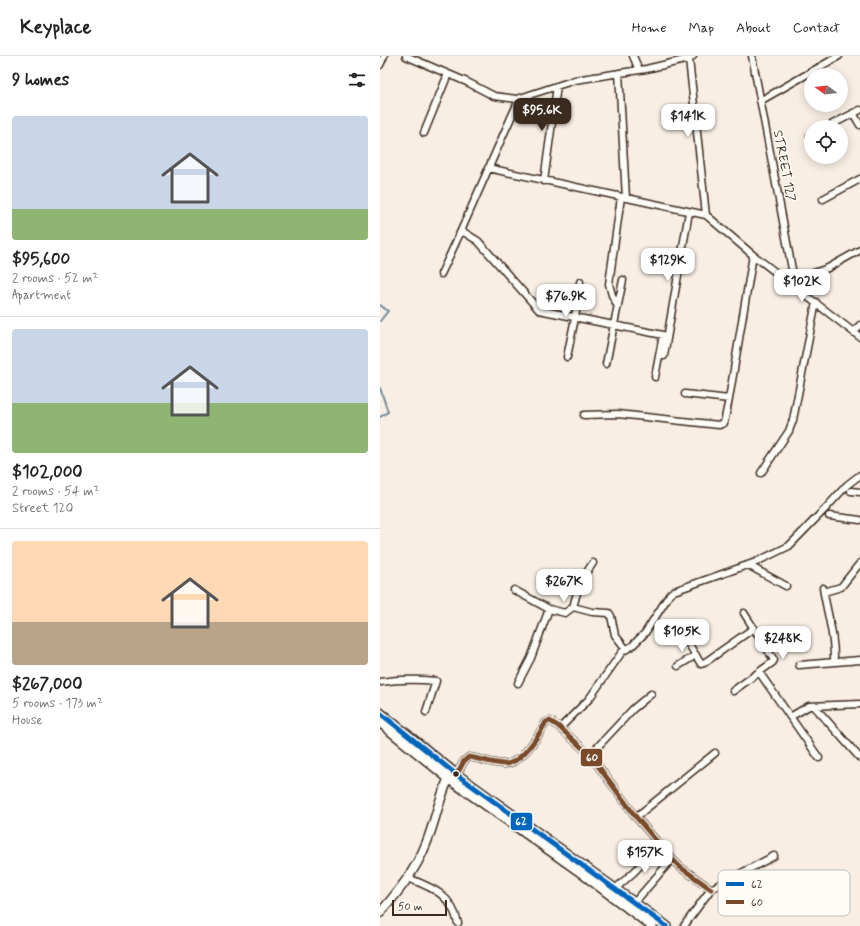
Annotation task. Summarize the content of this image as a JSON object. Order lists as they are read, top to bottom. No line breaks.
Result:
{"streets":{"street":["STREET 127"]},"lines":["transit line 62","transit line 60"],"legend":["62","60"],"scale_bar":"50 m","north":"left","page":{"header":"Keyplace","nav":["Home","Map","About","Contact"],"heading":"9 homes","price":["$95.6K","$141K","$129K","$102K","$76.9K","$267K","$105K","$248K","$157K"],"list":[{"name":"$95,600","note":"2 rooms · 52 m² · Apartment"},{"name":"$102,000","note":"2 rooms · 54 m² · Street 120"},{"name":"$267,000","note":"5 rooms · 173 m² · House"}],"scale":"50 m"}}
